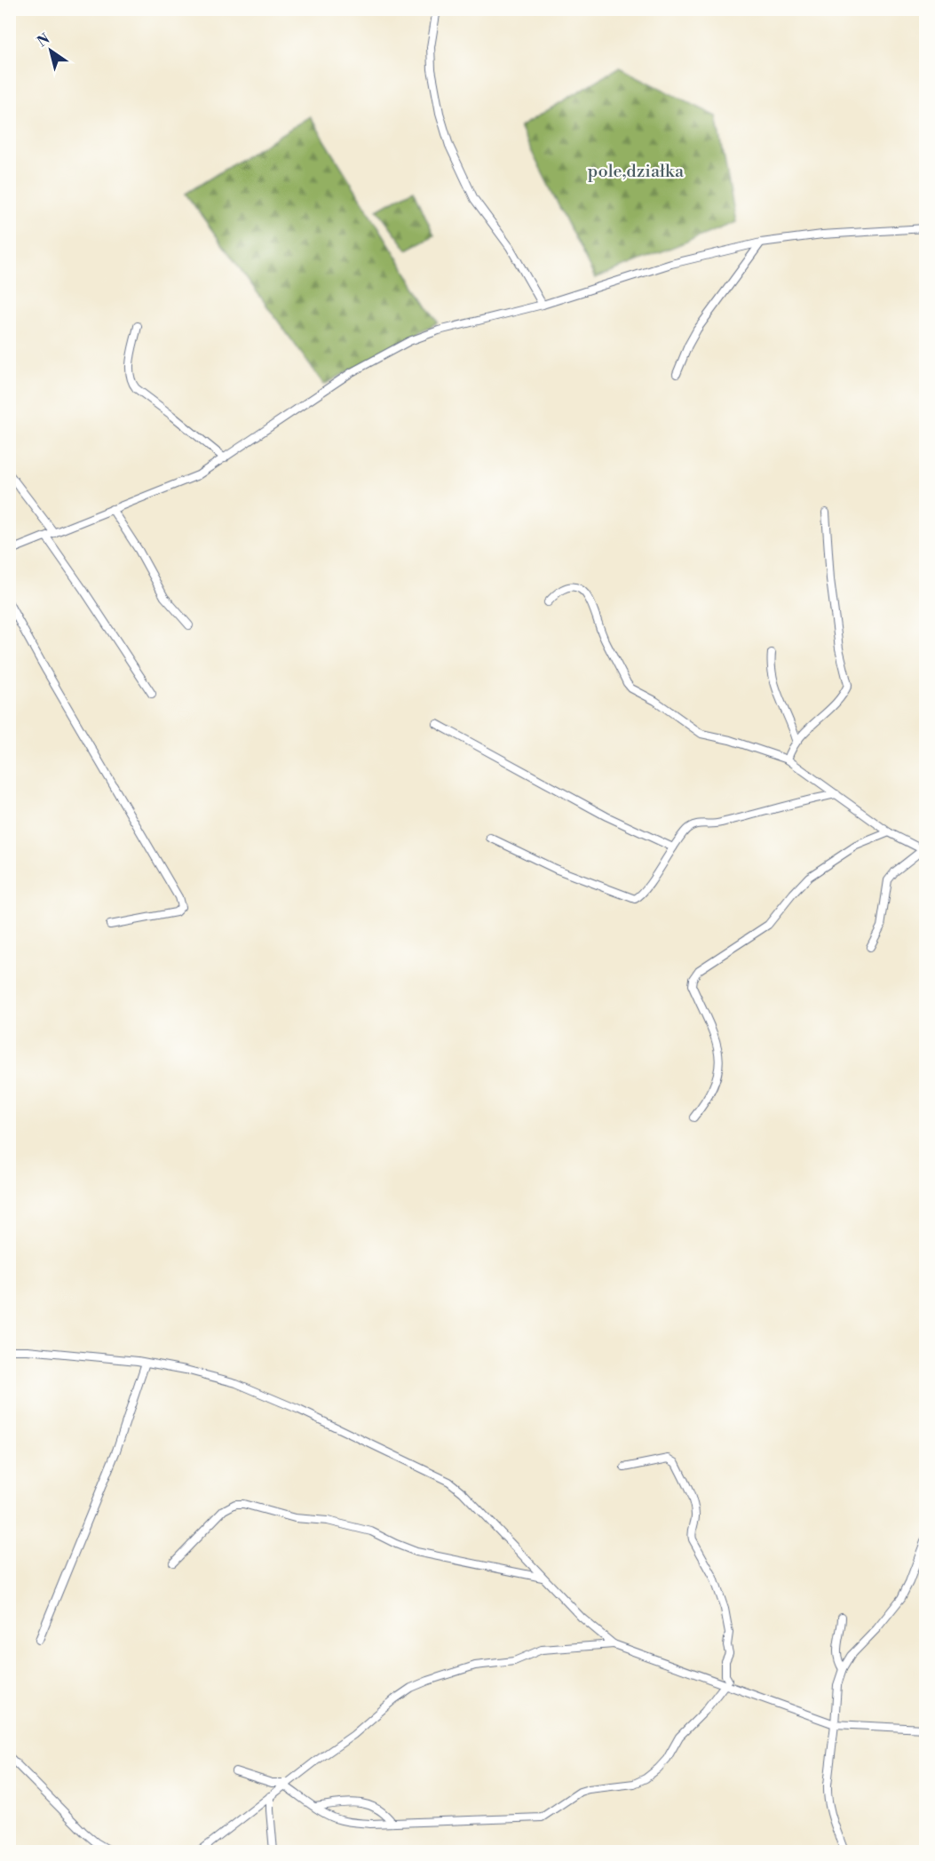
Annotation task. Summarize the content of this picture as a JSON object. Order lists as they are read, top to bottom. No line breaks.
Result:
{"parks":["pole,działka"],"north":"top left"}
